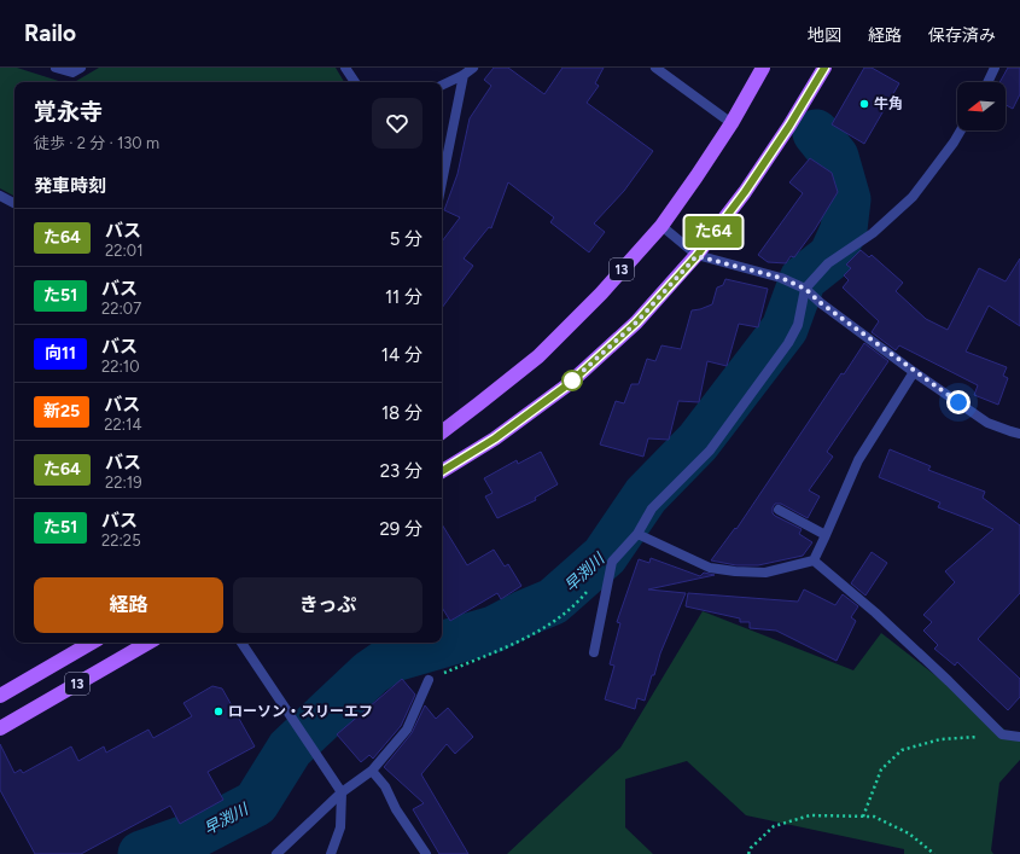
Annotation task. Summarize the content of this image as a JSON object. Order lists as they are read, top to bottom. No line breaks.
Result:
{"streets":{"main road":["13"]},"water":["早渕川"],"places":["牛角","ローソン・スリーエフ"],"lines":["bus line た64"],"north":"left","page":{"header":"Railo","nav":["地図","経路","保存済み"],"on_map":"た64","heading":[["覚永寺","徒歩 · 2 分 · 130 m"],"発車時刻"],"list":[{"mark":"た64","name":"バス","note":"22:01","value":"5 分"},{"mark":"た51","name":"バス","note":"22:07","value":"11 分"},{"mark":"向11","name":"バス","note":"22:10","value":"14 分"},{"mark":"新25","name":"バス","note":"22:14","value":"18 分"},{"mark":"た64","name":"バス","note":"22:19","value":"23 分"},{"mark":"た51","name":"バス","note":"22:25","value":"29 分"}],"buttons":["経路","きっぷ"]}}
